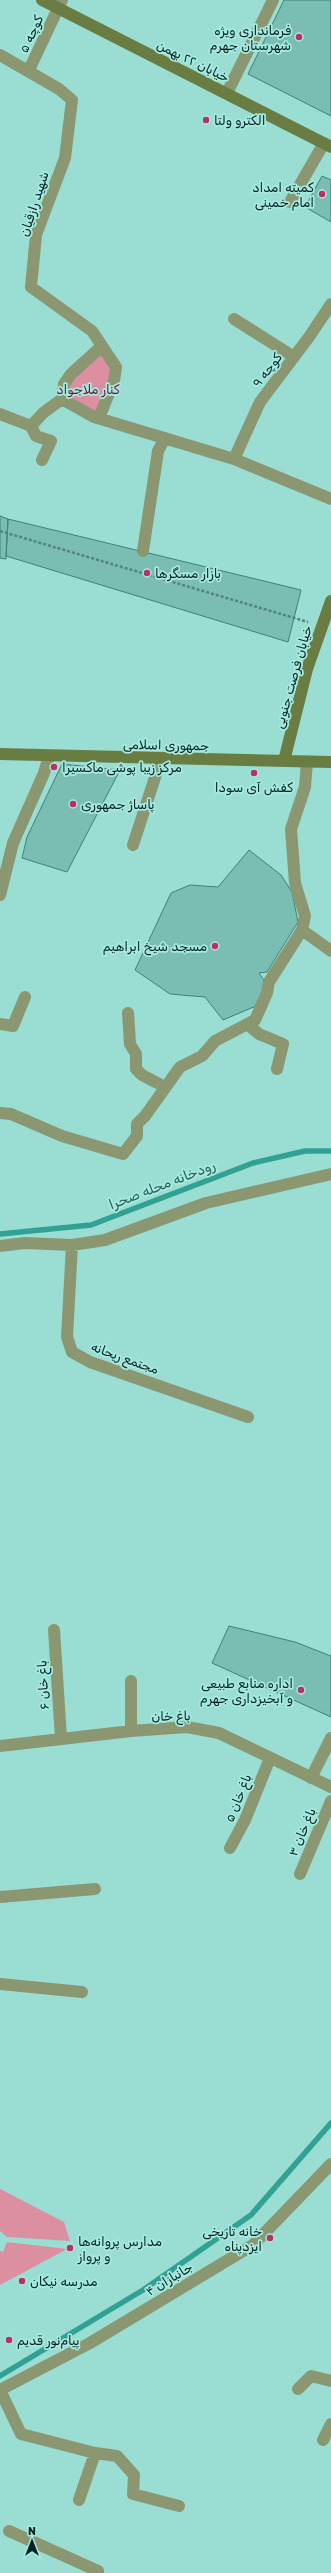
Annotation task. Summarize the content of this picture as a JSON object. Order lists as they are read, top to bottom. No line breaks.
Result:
{"streets":{"street":["کوچه ۵","خیابان ۲۲ بهمن","شهید رازقیان","کوچه ۹","خیابان فرصت جنوبی","جمهوری اسلامی","مجتمع ریحانه","باغ خان ۶","باغ خان","باغ خان ۵","باغ خان ۳","جانبازان ۴"]},"crossings":[["کوچه ۵","خیابان ۲۲ بهمن"],["کوچه ۵","شهید رازقیان"],["خیابان فرصت جنوبی","جمهوری اسلامی"],["باغ خان ۶","باغ خان"],["باغ خان","باغ خان ۵"]],"water":["رودخانه محله صحرا"],"parks":["کنار ملا‌جواد"],"places":["فرمانداری ویژه شهرستان جهرم","الکترو ولتا","کمیته امداد امام خمینی","بازار مسگرها","مرکز زیبا پوشی ماکسیرا","کفش آی سودا","پاساژ جمهوری","مسجد شیخ ابراهیم","اداره منابع طبیعی و آبخیزداری جهرم","خانه تاریخی ایزدپناه","مدارس پروانه‌ها و پرواز","مدرسه نیکان","پیام‌نور قدیم"],"north":"top"}
